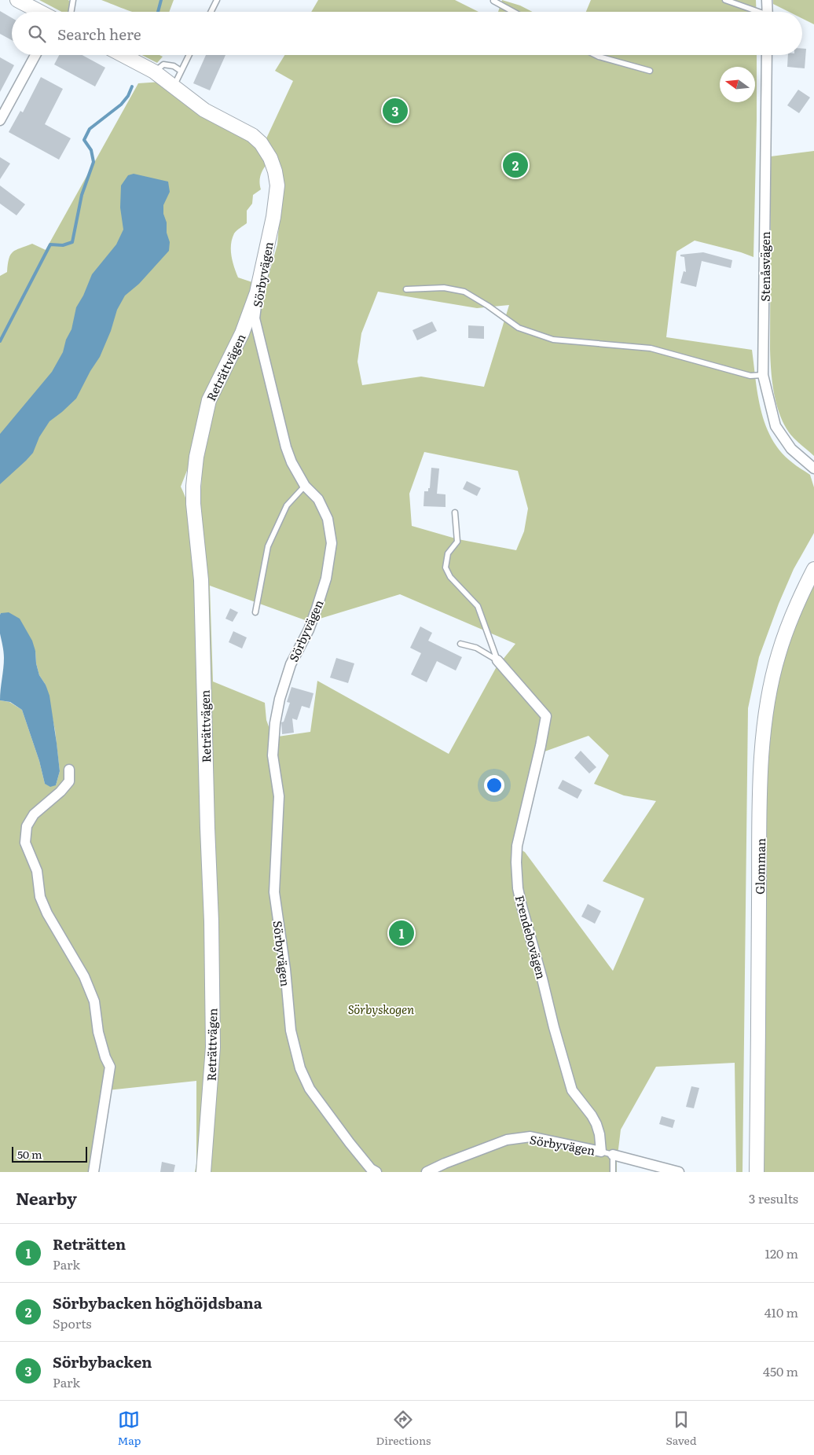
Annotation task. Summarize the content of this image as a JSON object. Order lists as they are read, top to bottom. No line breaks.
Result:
{"streets":{"street":["Stenåsvägen","Sörbyvägen","Reträttvägen","Glomman","Frendebovägen"]},"crossings":[["Sörbyvägen","Reträttvägen"],["Sörbyvägen","Frendebovägen"]],"parks":["Sörbyskogen"],"scale_bar":"50 m","north":"left","page":{"search":"Search here","pins":["3","2","1"],"scale":"50 m","heading":["Nearby","3 results"],"list":[{"mark":"1","name":"Reträtten","note":"Park","value":"120 m"},{"mark":"2","name":"Sörbybacken höghöjdsbana","note":"Sports","value":"410 m"},{"mark":"3","name":"Sörbybacken","note":"Park","value":"450 m"}],"nav":["Map","Directions","Saved"]}}
